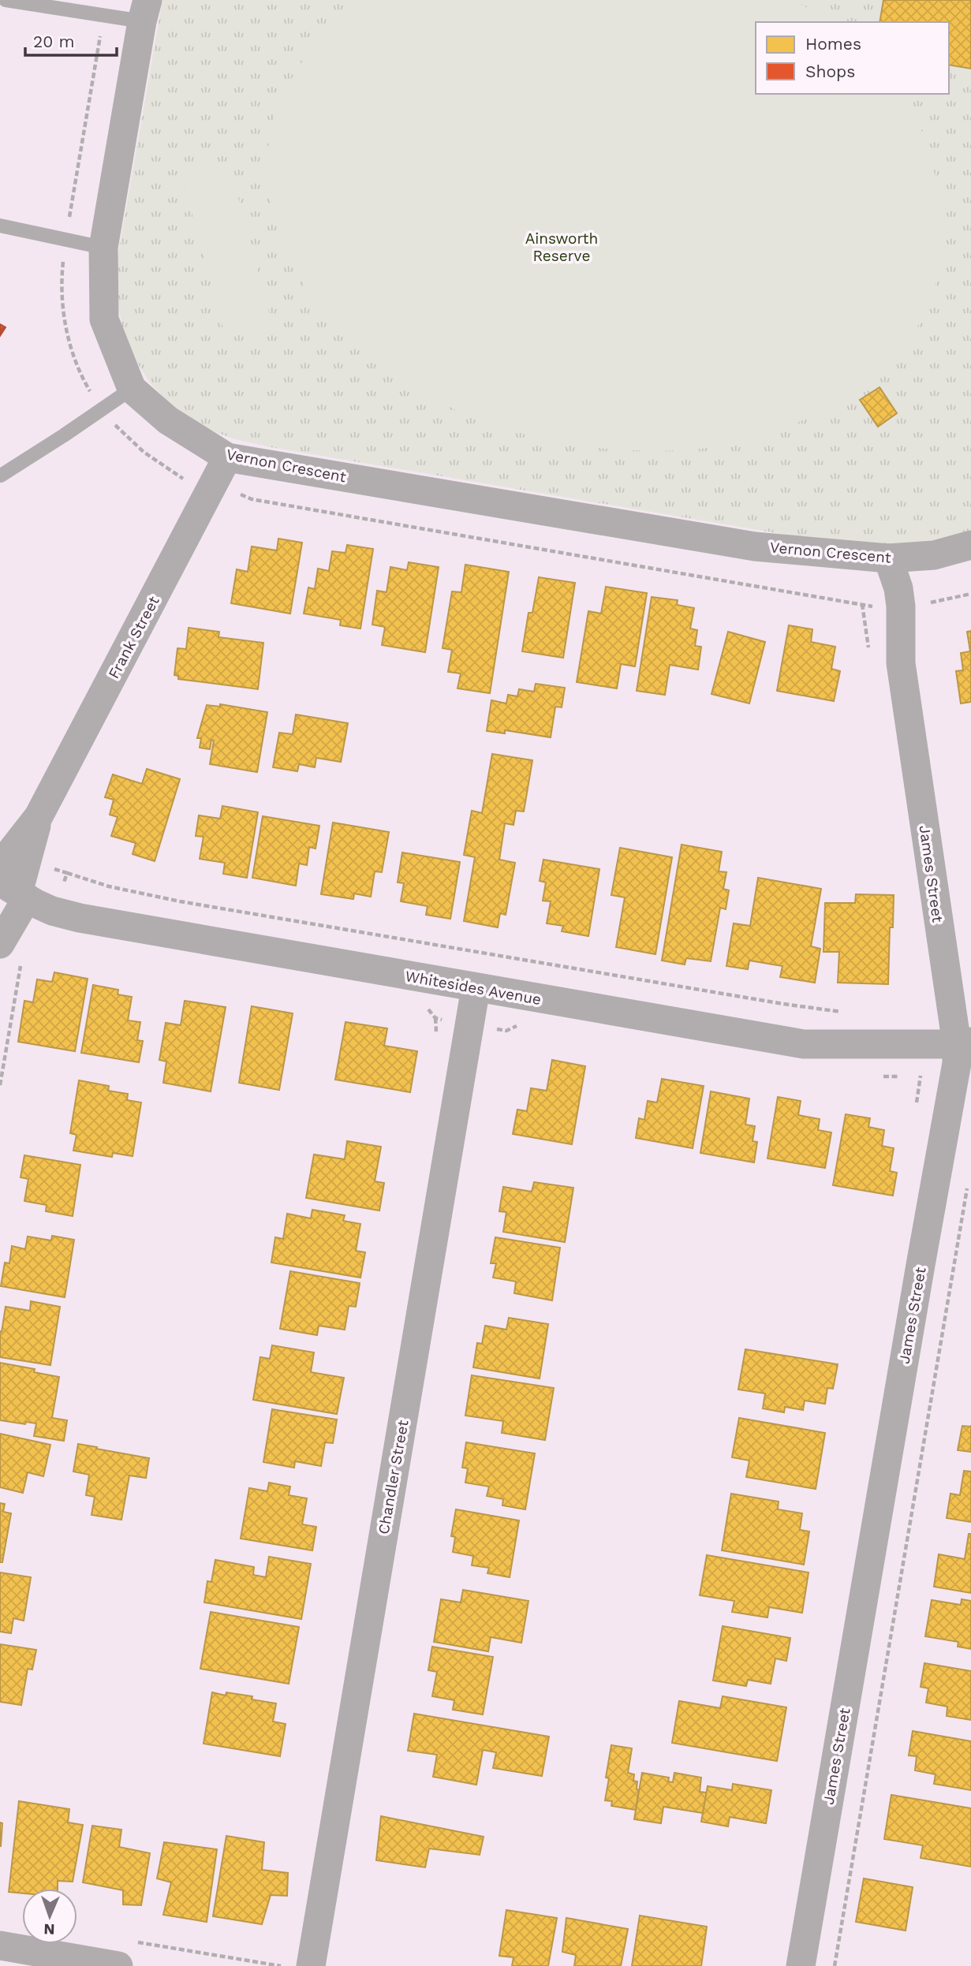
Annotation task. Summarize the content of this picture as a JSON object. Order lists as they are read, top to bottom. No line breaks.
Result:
{"streets":{"street":["Vernon Crescent","Frank Street","James Street","Whitesides Avenue","Chandler Street"]},"crossings":[["Vernon Crescent","Frank Street"],["Vernon Crescent","James Street"],["Frank Street","Whitesides Avenue"],["James Street","Whitesides Avenue"],["Whitesides Avenue","Chandler Street"]],"parks":["Ainsworth Reserve"],"legend":["Homes","Shops"],"scale_bar":"20 m","north":"bottom"}
